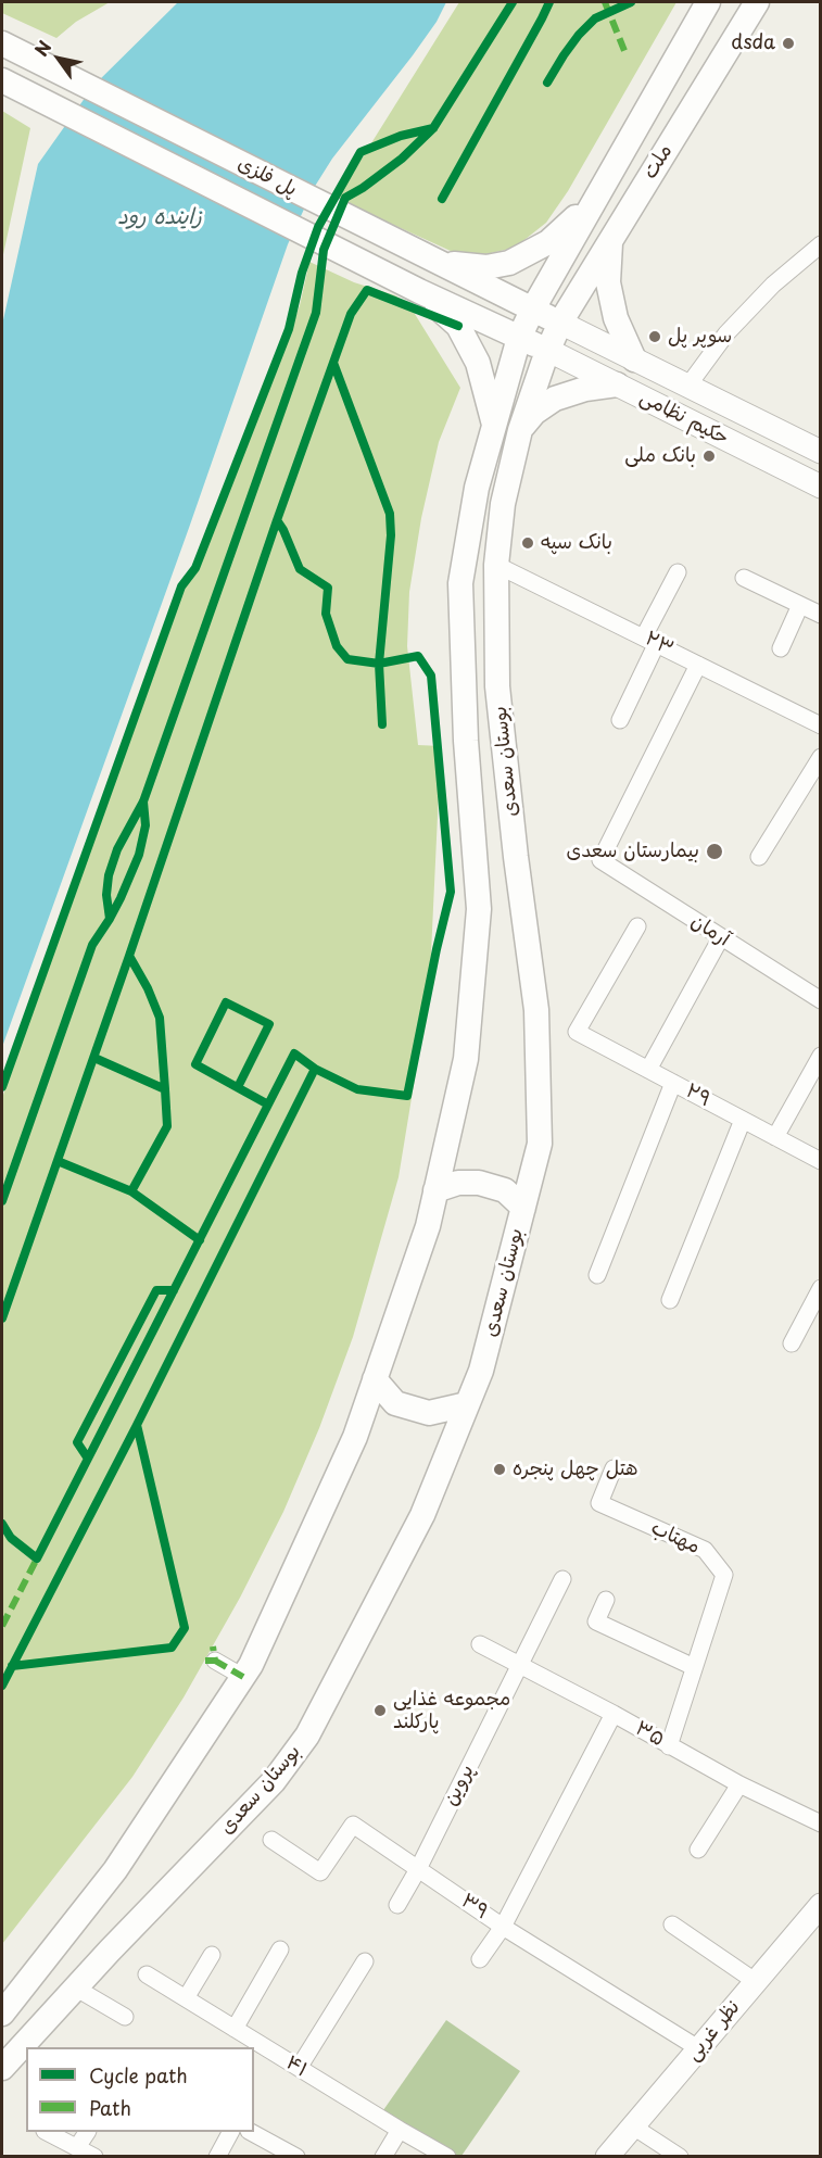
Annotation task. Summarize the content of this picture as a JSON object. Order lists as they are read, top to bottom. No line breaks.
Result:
{"streets":{"main road":["ملت","پل فلزی","حکیم نظامی","بوستان سعدی","نظر غربی"],"street":["۲۳","آرمان","۲۹","مهتاب","۳۵","پروین","۳۹","۴۱"]},"crossings":[["ملت","پل فلزی"],["ملت","حکیم نظامی"],["ملت","بوستان سعدی"],["پل فلزی","حکیم نظامی"],["پل فلزی","بوستان سعدی"],["حکیم نظامی","بوستان سعدی"],["۲۳","بوستان سعدی"],["۲۳","آرمان"],["مهتاب","۳۵"],["۳۵","پروین"],["پروین","۳۹"],["۳۹","نظر غربی"]],"water":["زاینده رود"],"places":["dsda","سوپر پل","بانک ملی","بانک سپه","بیمارستان سعدی","هتل چهل پنجره","مجموعه غذایی پارکلند"],"legend":["Cycle path","Path"],"north":"top left"}
